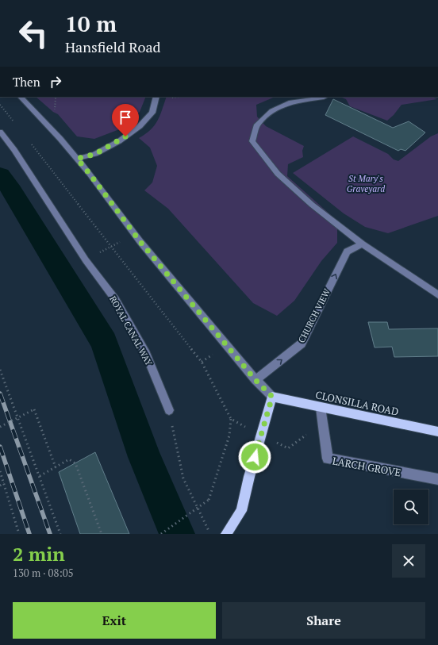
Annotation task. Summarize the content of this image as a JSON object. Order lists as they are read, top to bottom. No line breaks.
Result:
{"streets":{"main road":["CLONSILLA ROAD"],"street":["CHURCH VIEW","ROYAL CANAL WAY","LARCH GROVE"]},"crossings":[["CLONSILLA ROAD","LARCH GROVE"]],"one_way":["CHURCH VIEW"],"parks":["St Mary's Graveyard"],"page":{"turn":["10 m","Hansfield Road"],"then":"Then","heading":["2 min","130 m · 08:05"],"buttons":["Exit","Share"]}}
